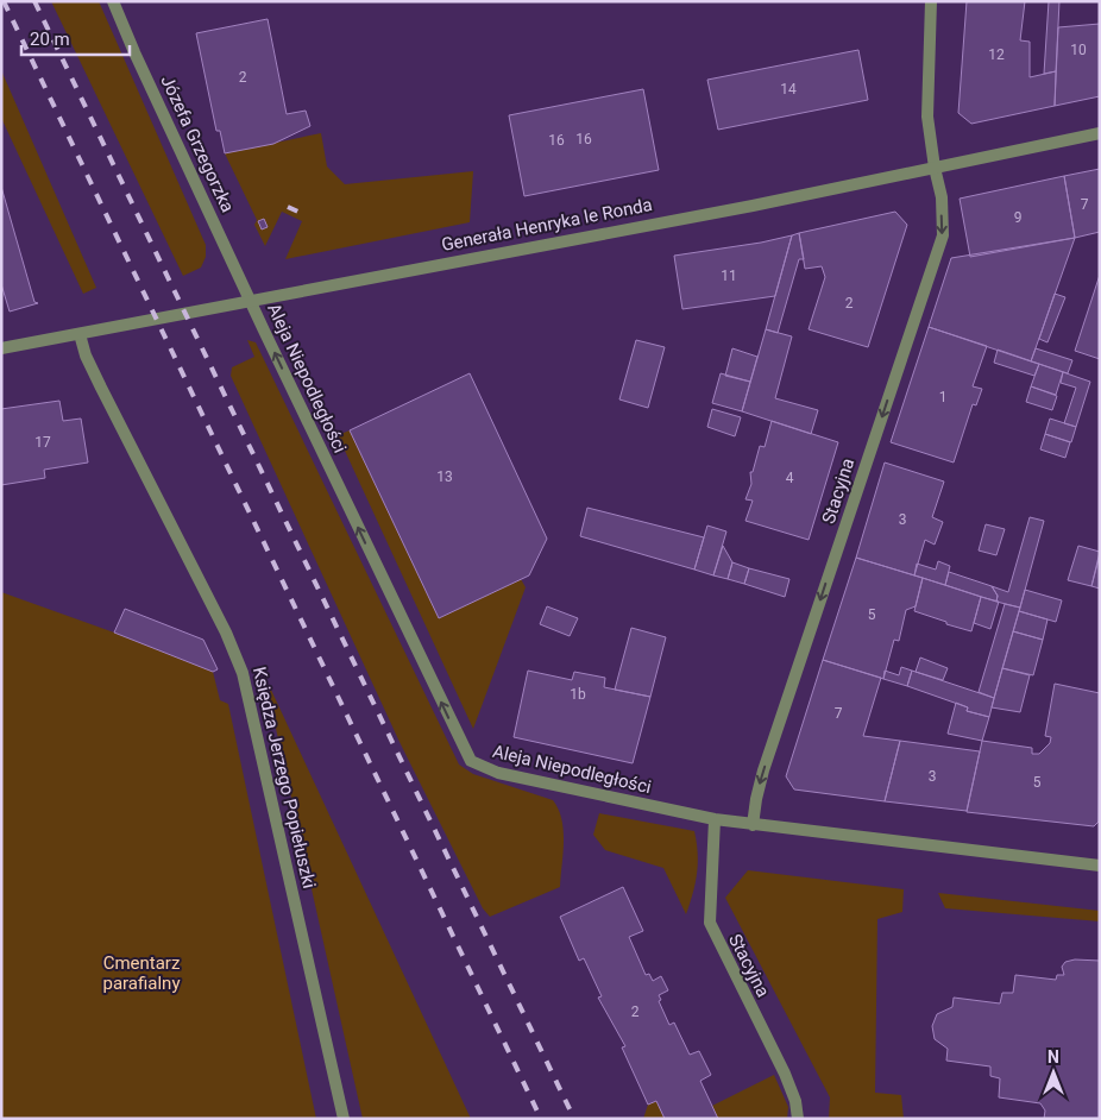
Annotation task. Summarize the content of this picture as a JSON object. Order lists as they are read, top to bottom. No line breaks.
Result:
{"streets":{"street":["Józefa Grzegorzka","Generała Henryka le Ronda","Aleja Niepodległości","Stacyjna","Księdza Jerzego Popiełuszki"]},"crossings":[["Józefa Grzegorzka","Generała Henryka le Ronda"],["Józefa Grzegorzka","Aleja Niepodległości"],["Generała Henryka le Ronda","Aleja Niepodległości"],["Generała Henryka le Ronda","Stacyjna"],["Generała Henryka le Ronda","Księdza Jerzego Popiełuszki"],["Aleja Niepodległości","Stacyjna"]],"one_way":["Aleja Niepodległości","Stacyjna"],"parks":["Cmentarz parafialny"],"house_numbers":["10","12","2","14","16","16","7","9","11","2","1","17","13","4","3","5","1b","7","3","5","2"],"scale_bar":"20 m","north":"top"}
